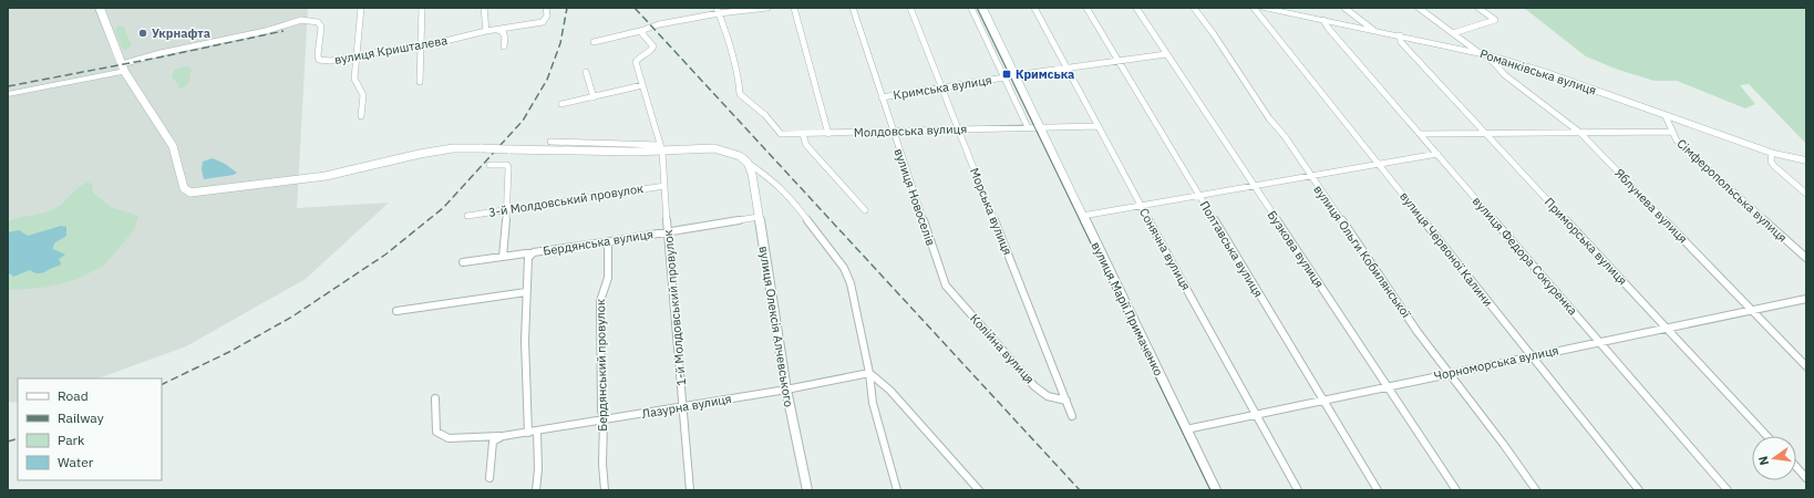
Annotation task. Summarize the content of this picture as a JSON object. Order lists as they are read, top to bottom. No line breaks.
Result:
{"streets":{"main road":["Романківська вулиця"],"street":["вулиця Кришталева","Кримська вулиця","Молдовська вулиця","Сімферопольська вулиця","вулиця Новоселів","3-й Молдовський провулок","Яблунева вулиця","Морська вулиця","Приморська вулиця","Бердянська вулиця","Сонячна вулиця","Полтавська вулиця","Бузкова вулиця","вулиця Червоної Калини","вулиця Ольги Кобилянської","вулиця Федора Сокуренка","1-й Молдовський провулок","вулиця Марії Примаченко","вулиця Олексія Алчевського","Колійна вулиця","Чорноморська вулиця","Бердянський провулок","Лазурна вулиця"]},"crossings":[["Романківська вулиця","Сімферопольська вулиця"],["Романківська вулиця","Яблунева вулиця"],["Романківська вулиця","Приморська вулиця"],["Романківська вулиця","вулиця Федора Сокуренка"],["Кримська вулиця","вулиця Новоселів"],["Кримська вулиця","Морська вулиця"],["Молдовська вулиця","вулиця Новоселів"],["Молдовська вулиця","Морська вулиця"],["Молдовська вулиця","Сонячна вулиця"],["Молдовська вулиця","вулиця Марії Примаченко"],["вулиця Новоселів","Колійна вулиця"],["3-й Молдовський провулок","1-й Молдовський провулок"],["Яблунева вулиця","Чорноморська вулиця"],["Морська вулиця","Колійна вулиця"],["Приморська вулиця","Чорноморська вулиця"],["Бердянська вулиця","1-й Молдовський провулок"],["Бердянська вулиця","вулиця Олексія Алчевського"],["Бердянська вулиця","Бердянський провулок"],["Сонячна вулиця","Чорноморська вулиця"],["Полтавська вулиця","Чорноморська вулиця"],["Бузкова вулиця","Чорноморська вулиця"],["вулиця Червоної Калини","Чорноморська вулиця"],["вулиця Ольги Кобилянської","Чорноморська вулиця"],["вулиця Федора Сокуренка","Чорноморська вулиця"],["1-й Молдовський провулок","Лазурна вулиця"],["вулиця Марії Примаченко","Чорноморська вулиця"],["вулиця Олексія Алчевського","Лазурна вулиця"],["Бердянський провулок","Лазурна вулиця"]],"places":{"other":["Укрнафта"],"transit":["Кримська"]},"legend":["Road","Railway","Park","Water"],"north":"left"}
